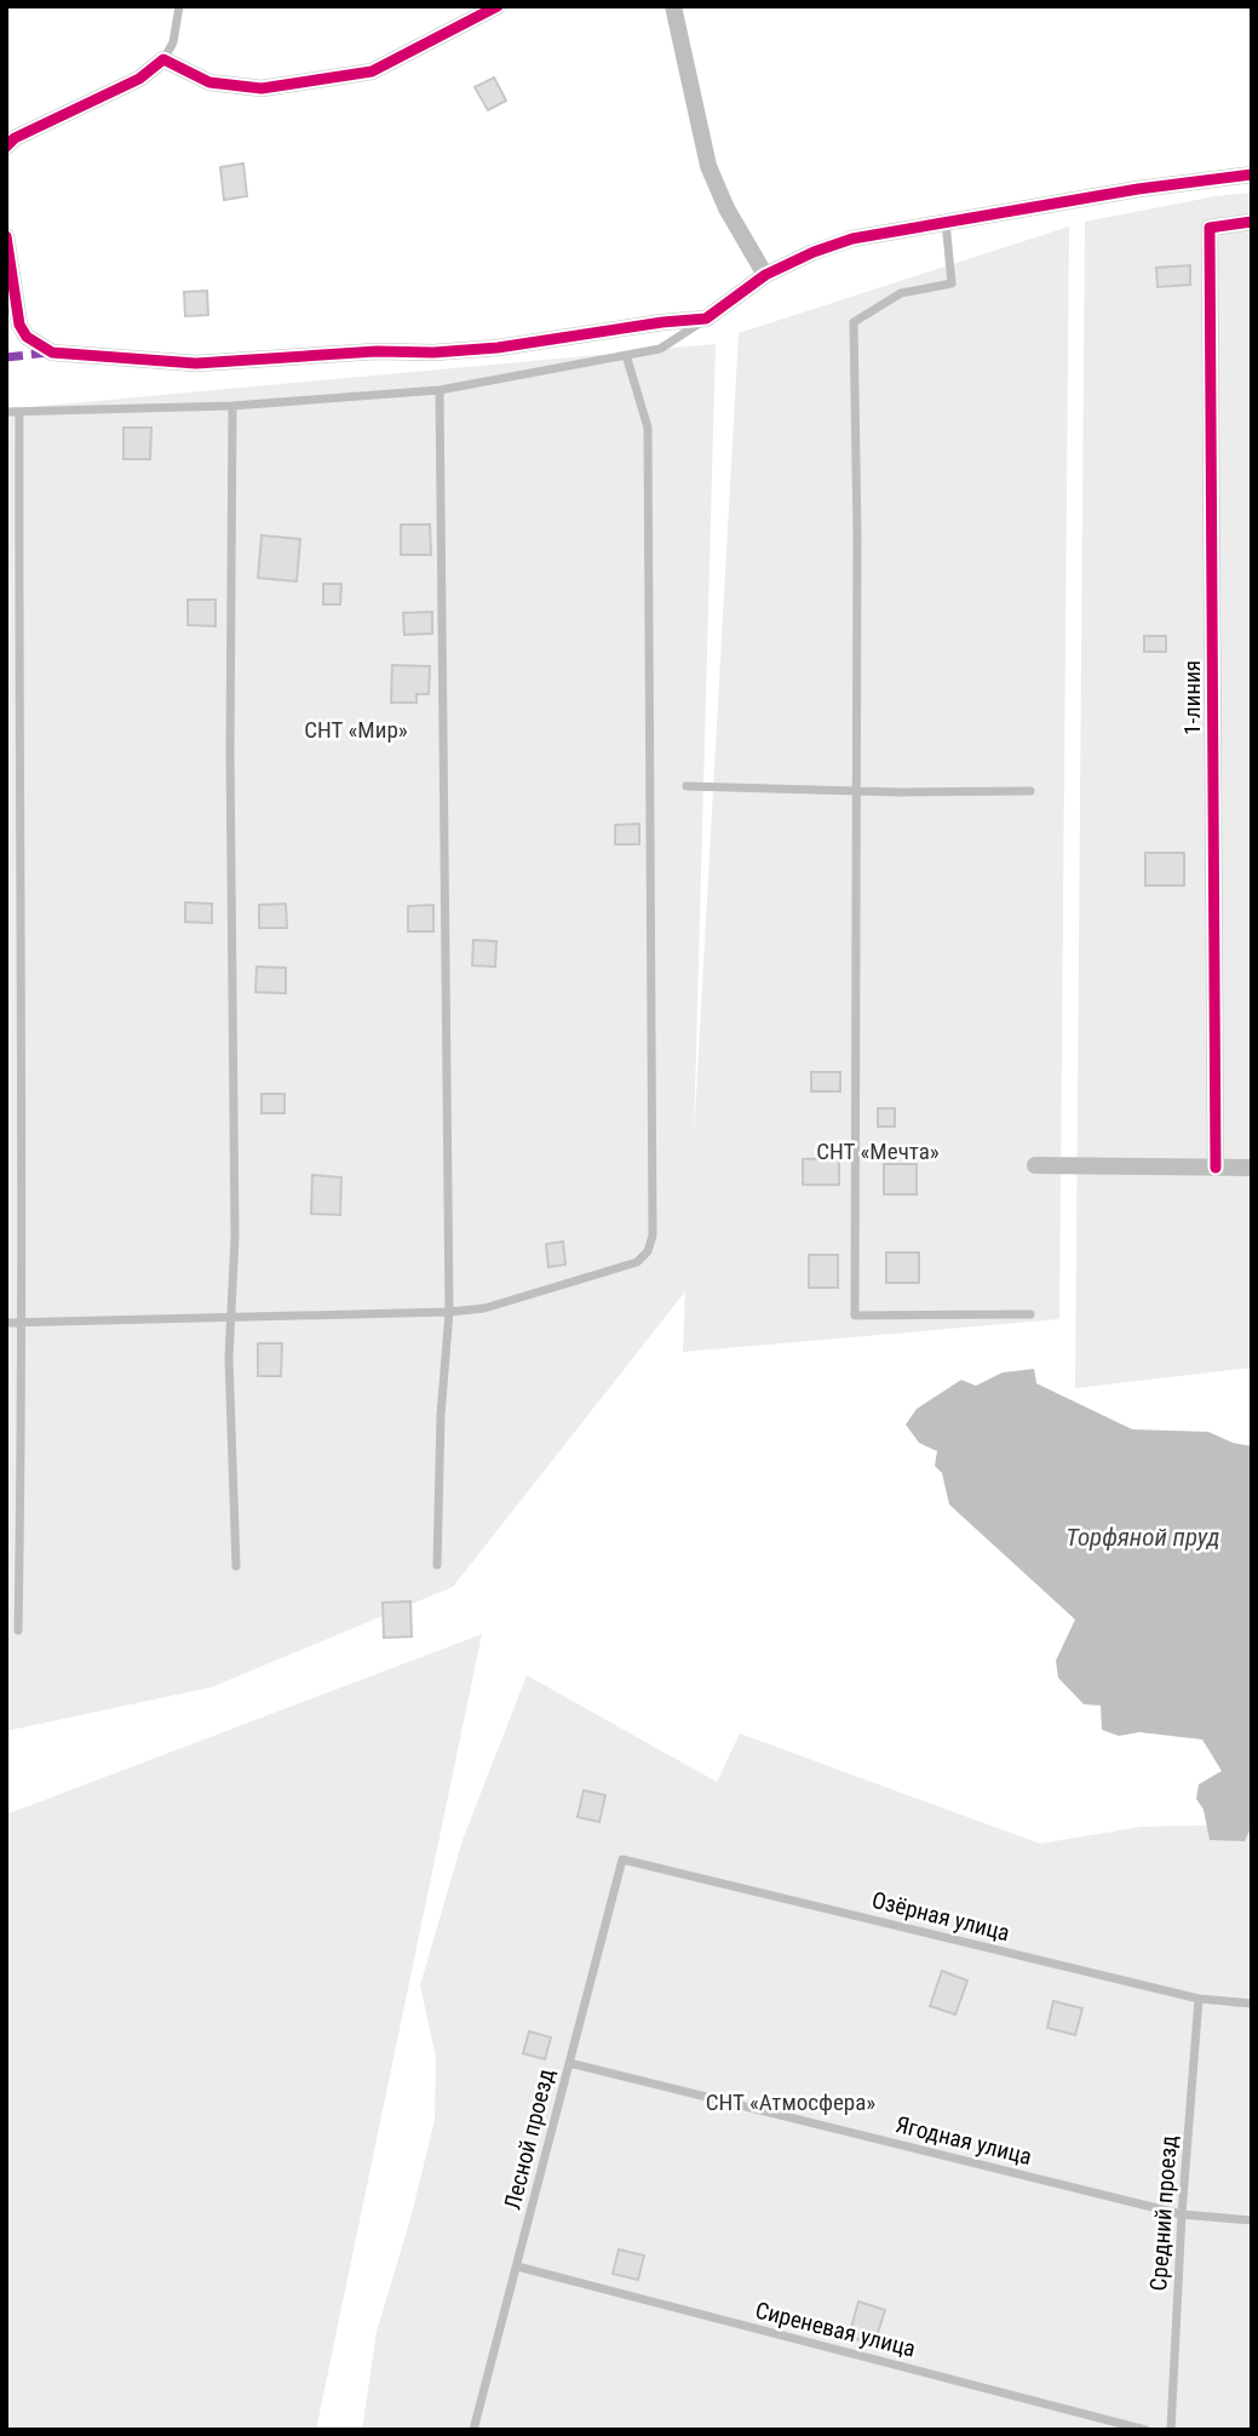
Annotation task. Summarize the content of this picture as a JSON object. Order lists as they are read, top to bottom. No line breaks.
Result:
{"streets":{"street":["1-линия"],"lane":["Озёрная улица","Лесной проезд","Ягодная улица","Средний проезд","Сиреневая улица"]},"crossings":[["Озёрная улица","Лесной проезд"],["Озёрная улица","Средний проезд"],["Лесной проезд","Ягодная улица"],["Лесной проезд","Сиреневая улица"],["Ягодная улица","Средний проезд"]],"water":["Торфяной пруд"],"parks":["СНТ «Мир»","СНТ «Мечта»","СНТ «Атмосфера»"]}
